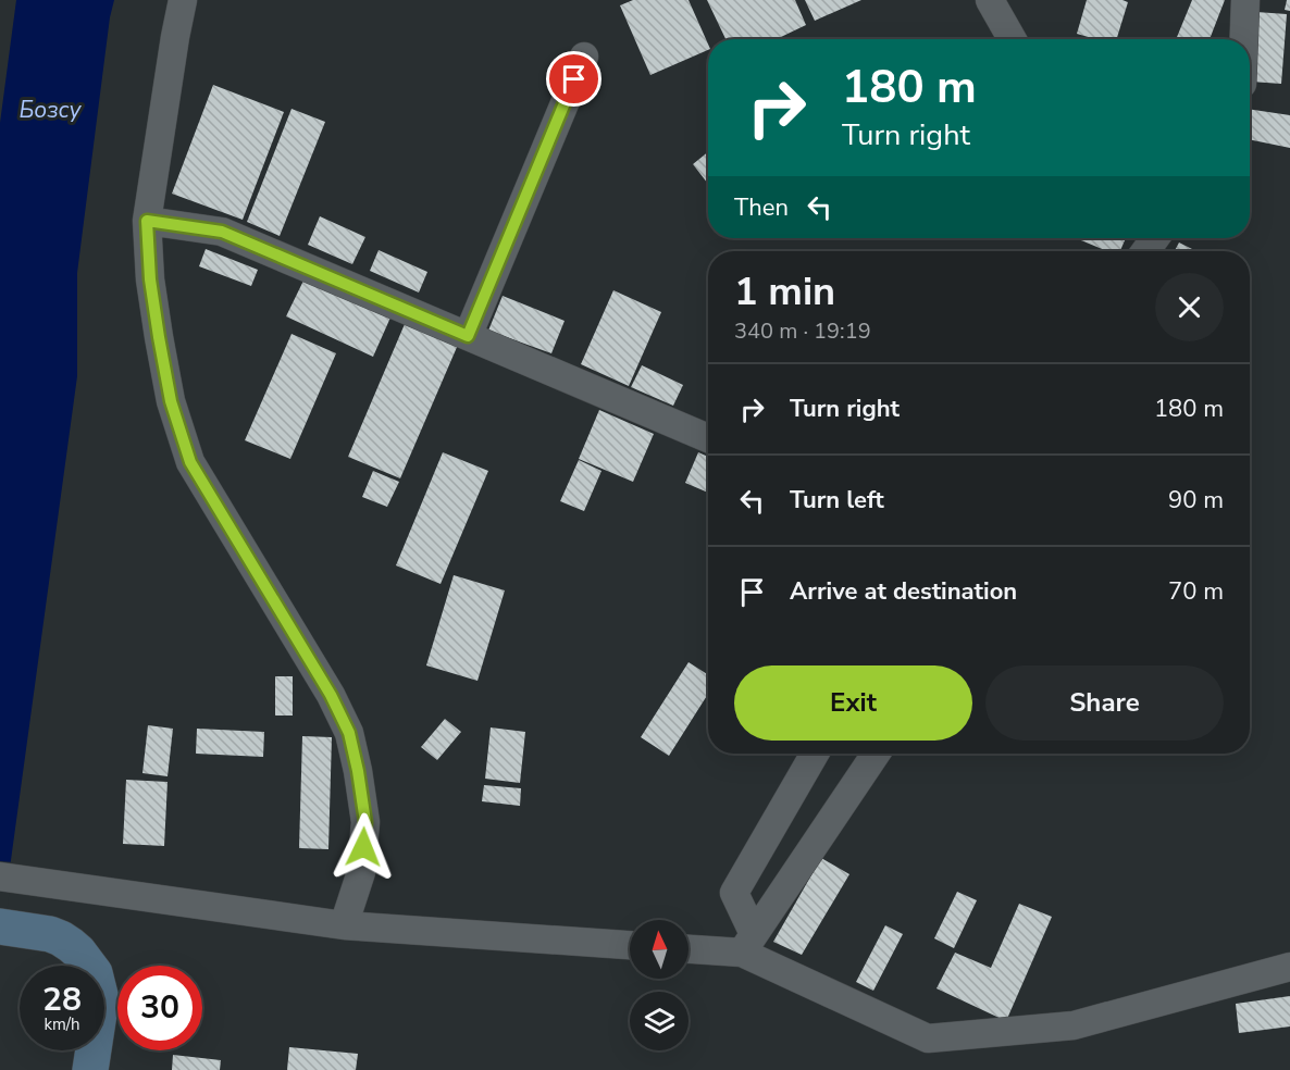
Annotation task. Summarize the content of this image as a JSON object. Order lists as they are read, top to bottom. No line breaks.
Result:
{"water":["Бозсу"],"north":"top","page":{"turn":["180 m","Turn right"],"then":"Then","heading":["1 min","340 m · 19:19"],"list":[{"name":"Turn right","value":"180 m"},{"name":"Turn left","value":"90 m"},{"name":"Arrive at destination","value":"70 m"}],"buttons":["Exit","Share"],"speed":"28 km/h","limit":"30"}}
